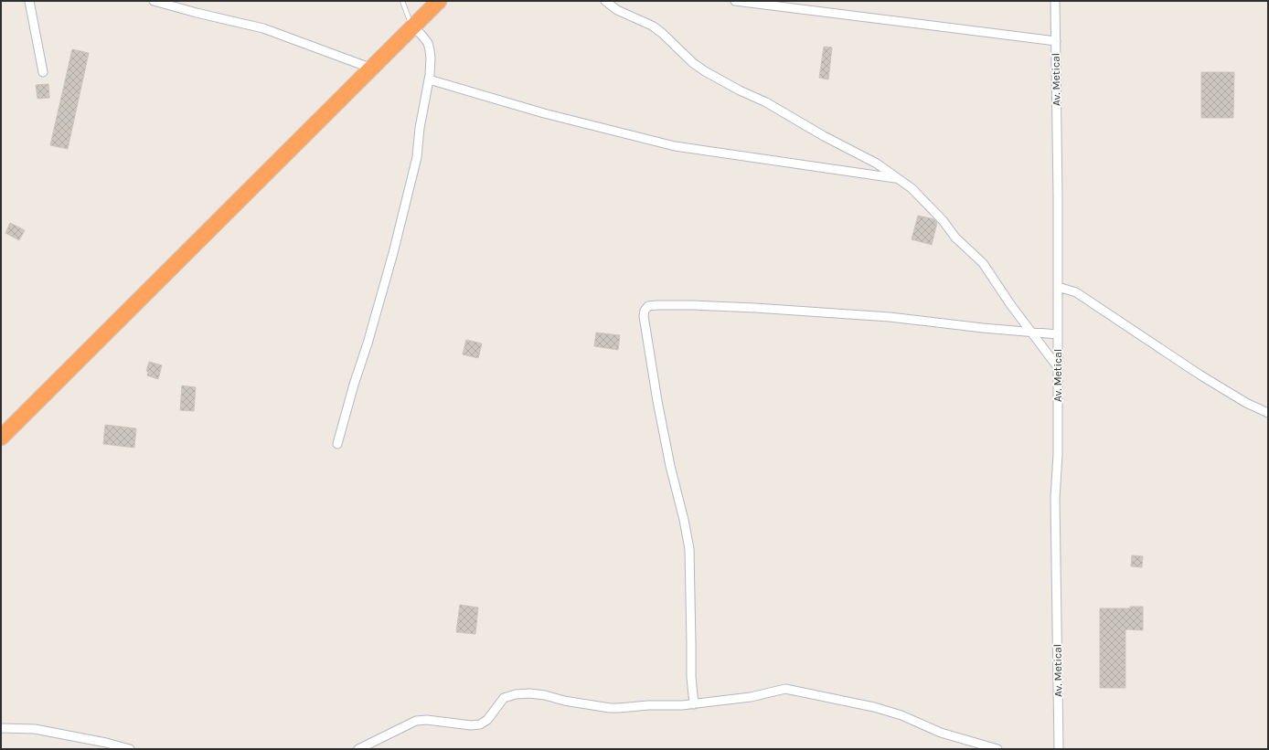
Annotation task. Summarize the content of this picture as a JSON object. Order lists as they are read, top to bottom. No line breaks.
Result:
{"streets":{"street":["Av. Metical"]}}
